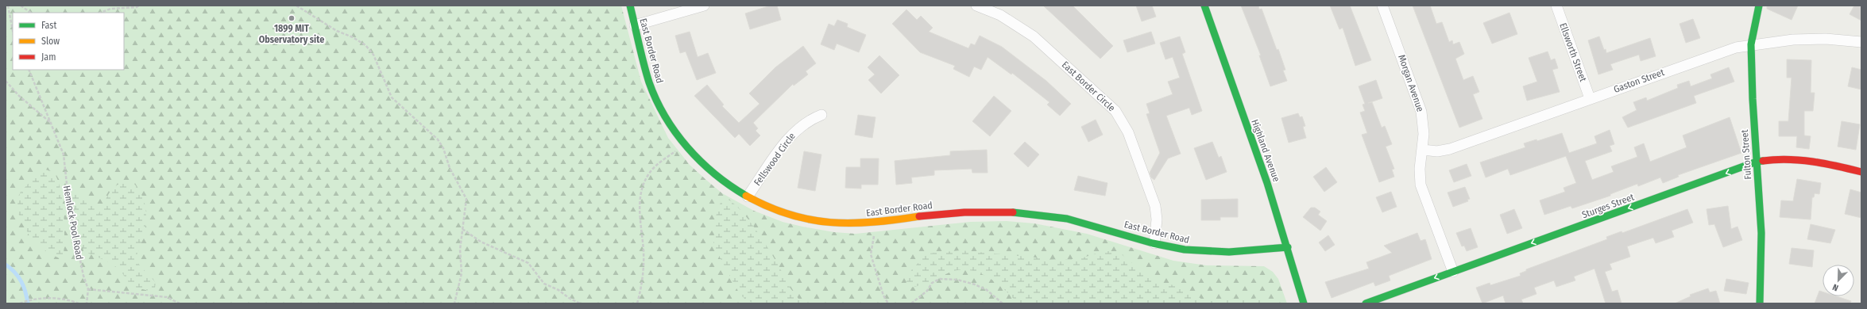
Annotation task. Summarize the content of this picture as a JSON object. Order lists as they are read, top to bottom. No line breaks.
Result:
{"streets":{"street":["East Border Road","Ellsworth Street","Gaston Street","Morgan Avenue","East Border Circle","Highland Avenue","Fulton Street","Fellswood Circle","Sturges Street"],"path":["Hemlock Pool Road"]},"crossings":[["East Border Road","East Border Circle"],["East Border Road","Highland Avenue"],["East Border Road","Fellswood Circle"],["Ellsworth Street","Gaston Street"],["Gaston Street","Morgan Avenue"],["Gaston Street","Fulton Street"],["Morgan Avenue","Sturges Street"],["Fulton Street","Sturges Street"]],"one_way":["Sturges Street"],"places":["1899 MIT Observatory site"],"legend":["Fast","Slow","Jam"],"north":"bottom left"}
